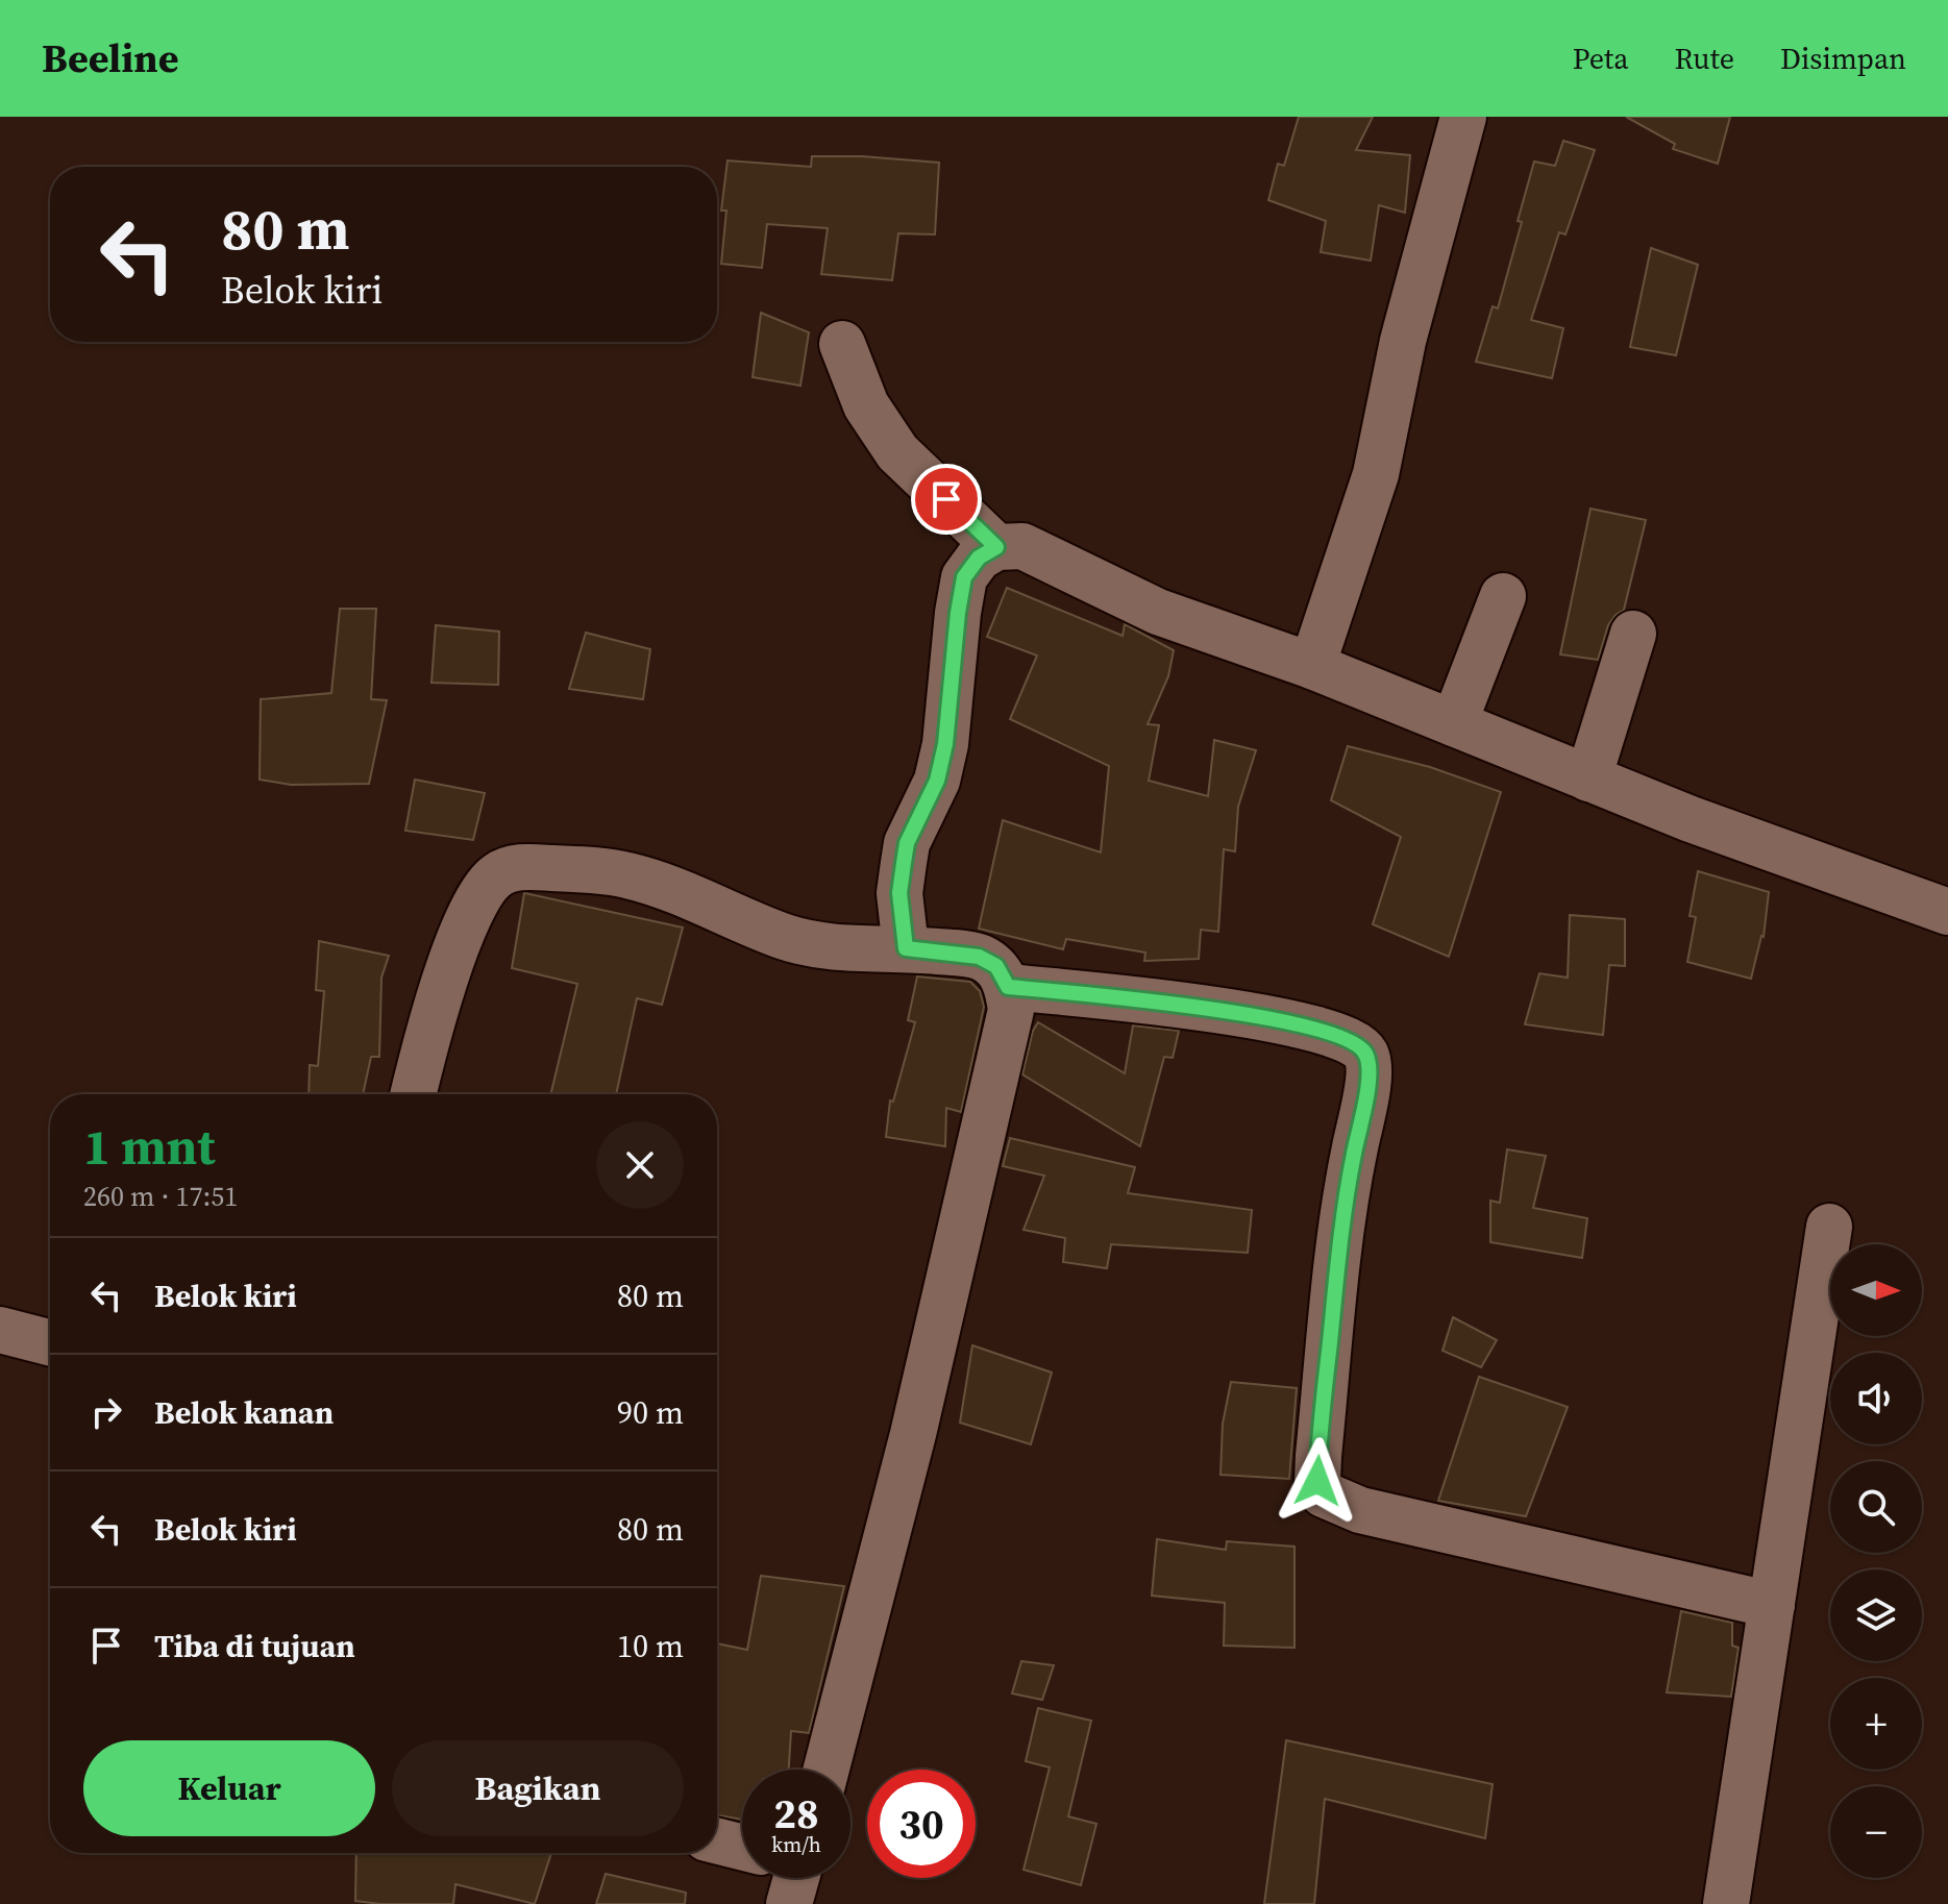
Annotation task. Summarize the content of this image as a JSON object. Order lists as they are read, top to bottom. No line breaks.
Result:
{"north":"right","page":{"header":"Beeline","nav":["Peta","Rute","Disimpan"],"turn":["80 m","Belok kiri"],"heading":["1 mnt","260 m · 17:51"],"list":[{"name":"Belok kiri","value":"80 m"},{"name":"Belok kanan","value":"90 m"},{"name":"Belok kiri","value":"80 m"},{"name":"Tiba di tujuan","value":"10 m"}],"map_buttons":["+","−"],"buttons":["Keluar","Bagikan"],"speed":"28 km/h","limit":"30"}}
